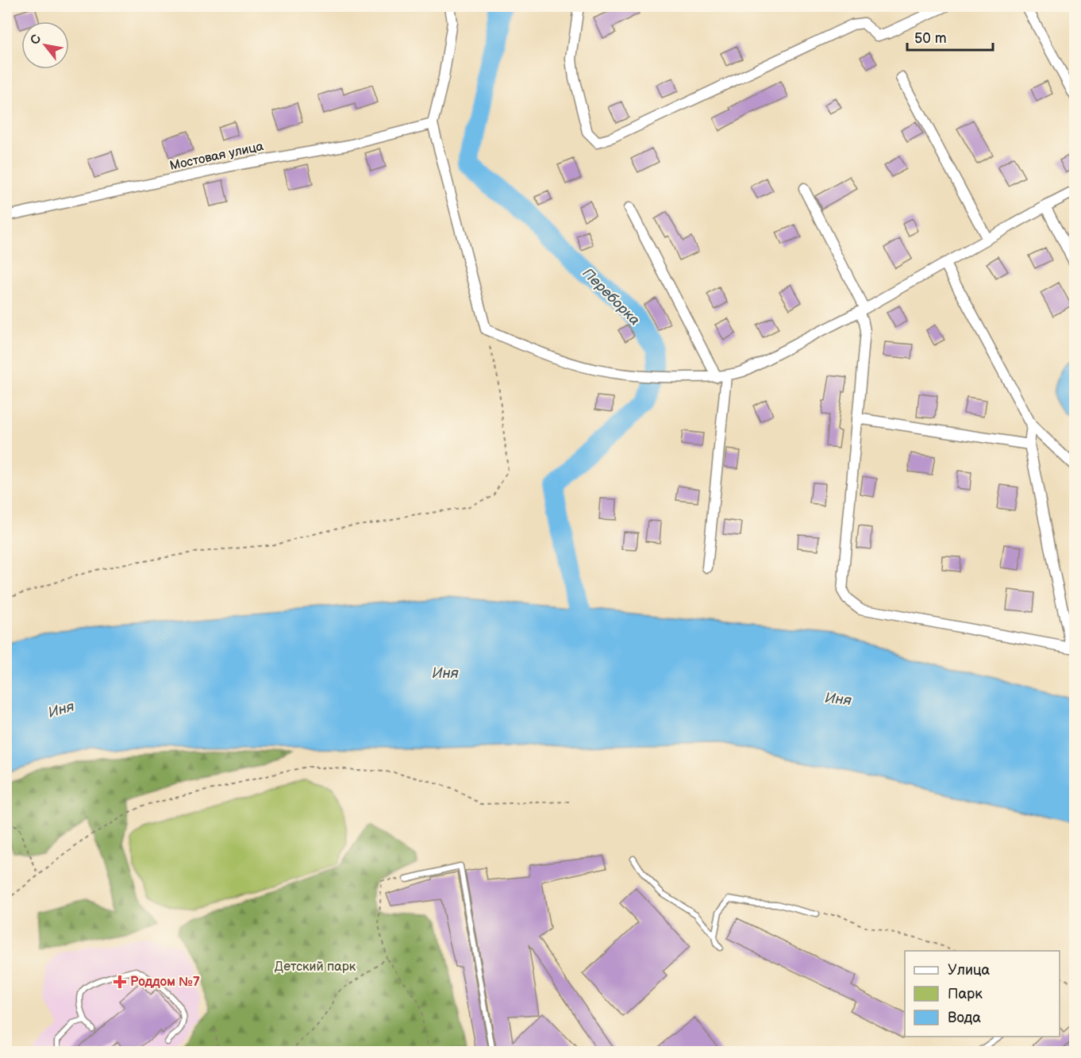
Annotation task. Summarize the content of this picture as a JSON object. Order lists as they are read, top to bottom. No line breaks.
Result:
{"streets":{"street":["Мостовая улица"]},"water":["Переборка","Иня"],"parks":["Детский парк"],"places":{"health":["Роддом №7"]},"legend":["Улица","Парк","Вода"],"scale_bar":"50 m","north":"top left"}
